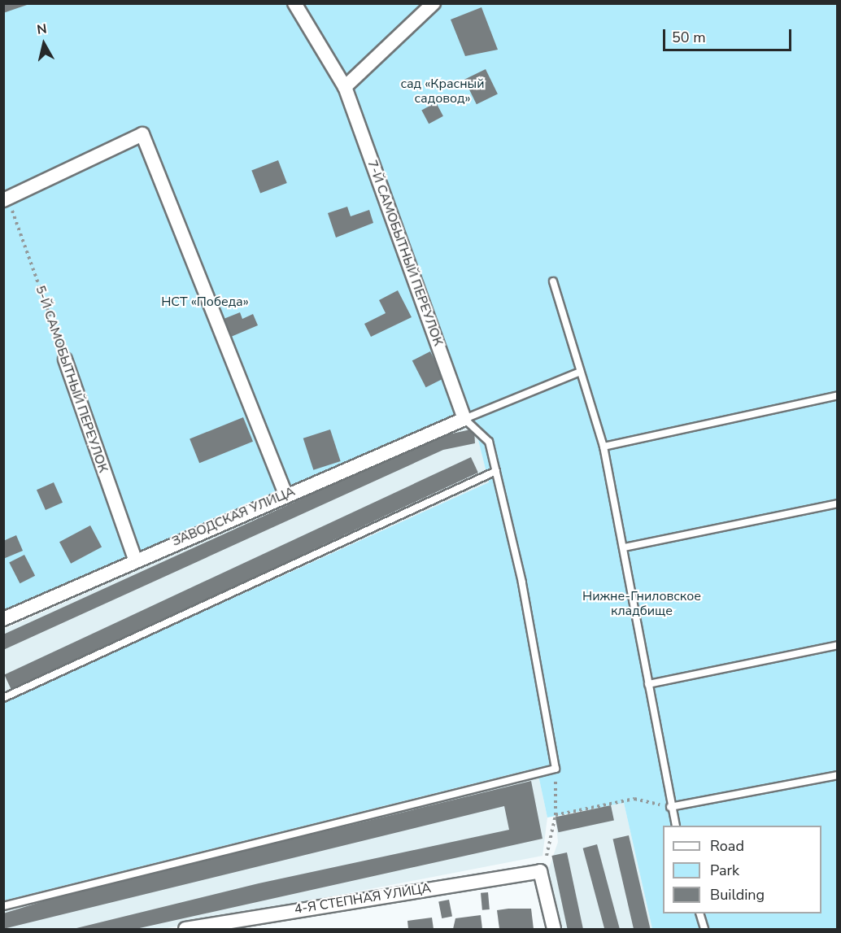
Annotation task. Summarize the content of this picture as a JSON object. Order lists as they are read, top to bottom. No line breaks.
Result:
{"streets":{"street":["7-Й САМОБЫТНЫЙ ПЕРЕУЛОК","5-Й САМОБЫТНЫЙ ПЕРЕУЛОК","ЗАВОДСКАЯ УЛИЦА","4-Я СТЕПНАЯ УЛИЦА"]},"crossings":[["7-Й САМОБЫТНЫЙ ПЕРЕУЛОК","ЗАВОДСКАЯ УЛИЦА"],["5-Й САМОБЫТНЫЙ ПЕРЕУЛОК","ЗАВОДСКАЯ УЛИЦА"]],"parks":["сад «Красный садовод»","НСТ «Победа»","Нижне-Гниловское кладбище"],"legend":["Road","Park","Building"],"scale_bar":"50 m","north":"top"}
